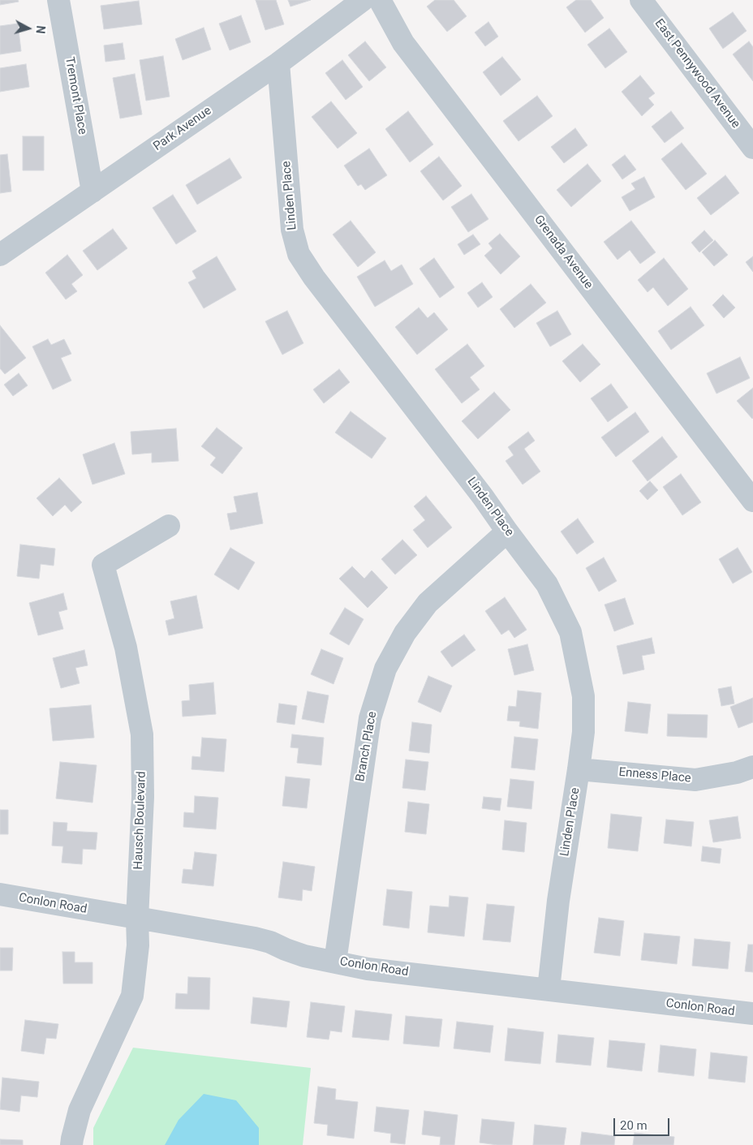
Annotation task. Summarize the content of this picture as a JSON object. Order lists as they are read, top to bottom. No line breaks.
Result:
{"streets":{"street":["East Pennywood Avenue","Tremont Place","Park Avenue","Linden Place","Grenada Avenue","Branch Place","Enness Place","Hausch Boulevard","Conlon Road"]},"crossings":[["Tremont Place","Park Avenue"],["Park Avenue","Linden Place"],["Linden Place","Branch Place"],["Linden Place","Enness Place"],["Linden Place","Conlon Road"],["Branch Place","Conlon Road"],["Hausch Boulevard","Conlon Road"]],"scale_bar":"20 m","north":"right"}
